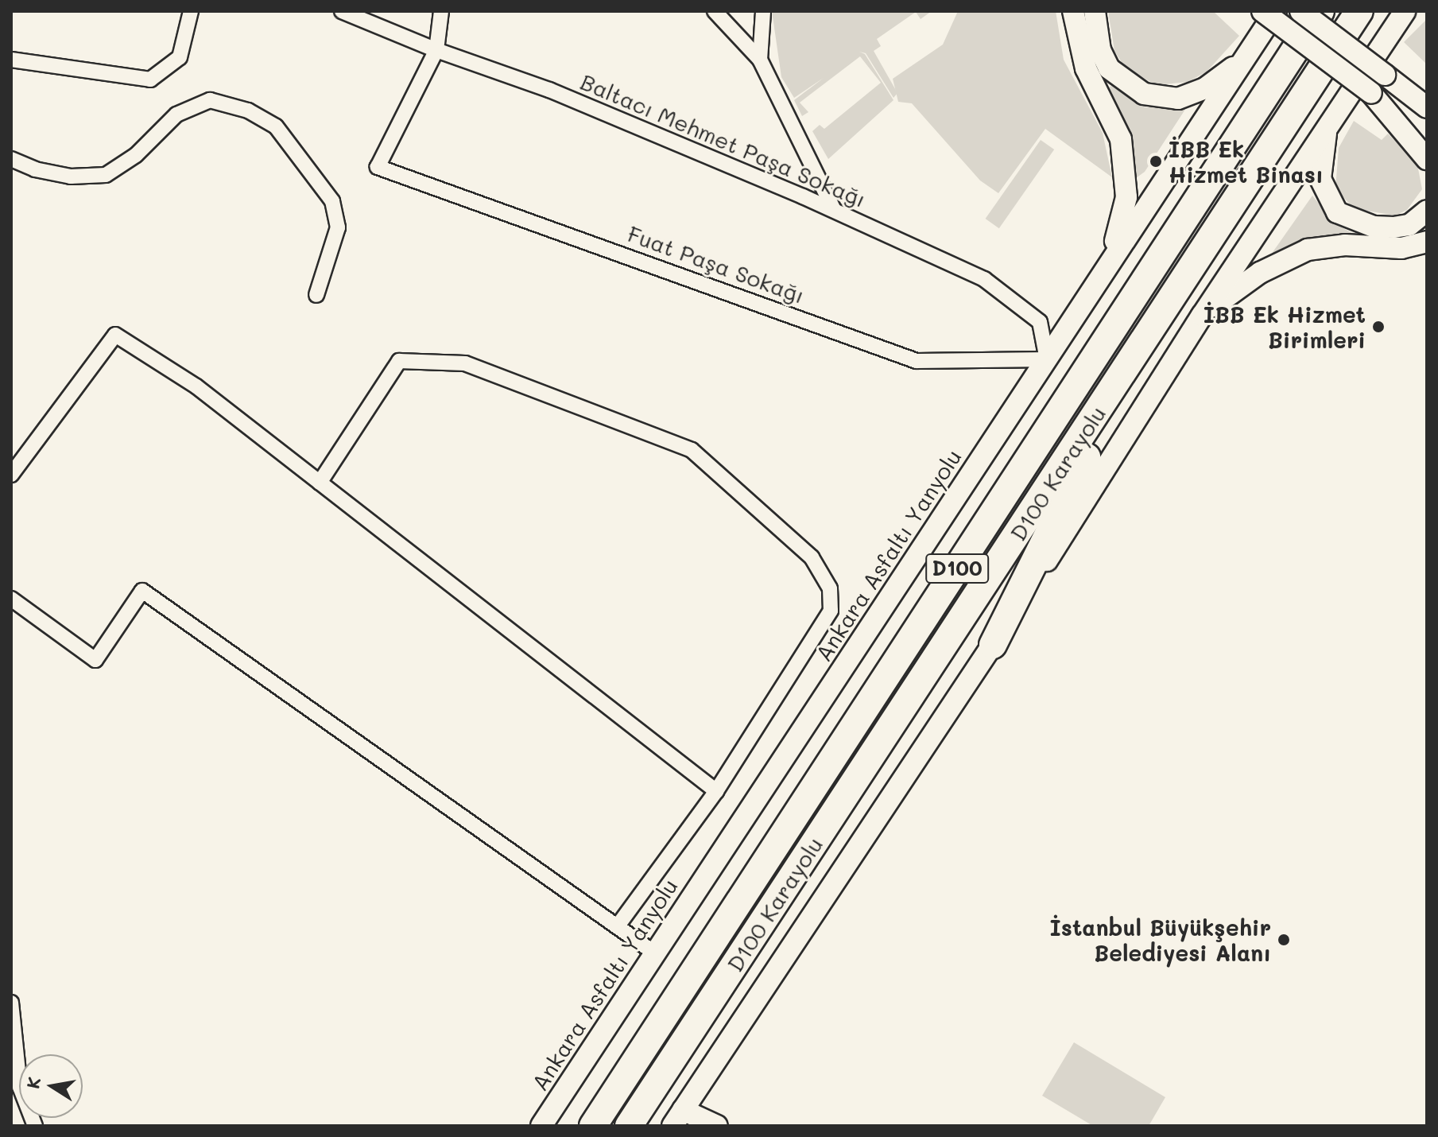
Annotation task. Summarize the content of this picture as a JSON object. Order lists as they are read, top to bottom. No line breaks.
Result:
{"streets":{"highway":["D100 Karayolu","D100"],"main road":["Ankara Asfaltı Yanyolu"],"street":["Baltacı Mehmet Paşa Sokağı","Fuat Paşa Sokağı"]},"crossings":[["Baltacı Mehmet Paşa Sokağı","Fuat Paşa Sokağı"],["Baltacı Mehmet Paşa Sokağı","Ankara Asfaltı Yanyolu"],["Fuat Paşa Sokağı","Ankara Asfaltı Yanyolu"]],"places":["İBB Ek Hizmet Binası","İBB Ek Hizmet Birimleri","İstanbul Büyükşehir Belediyesi Alanı"],"north":"left"}
